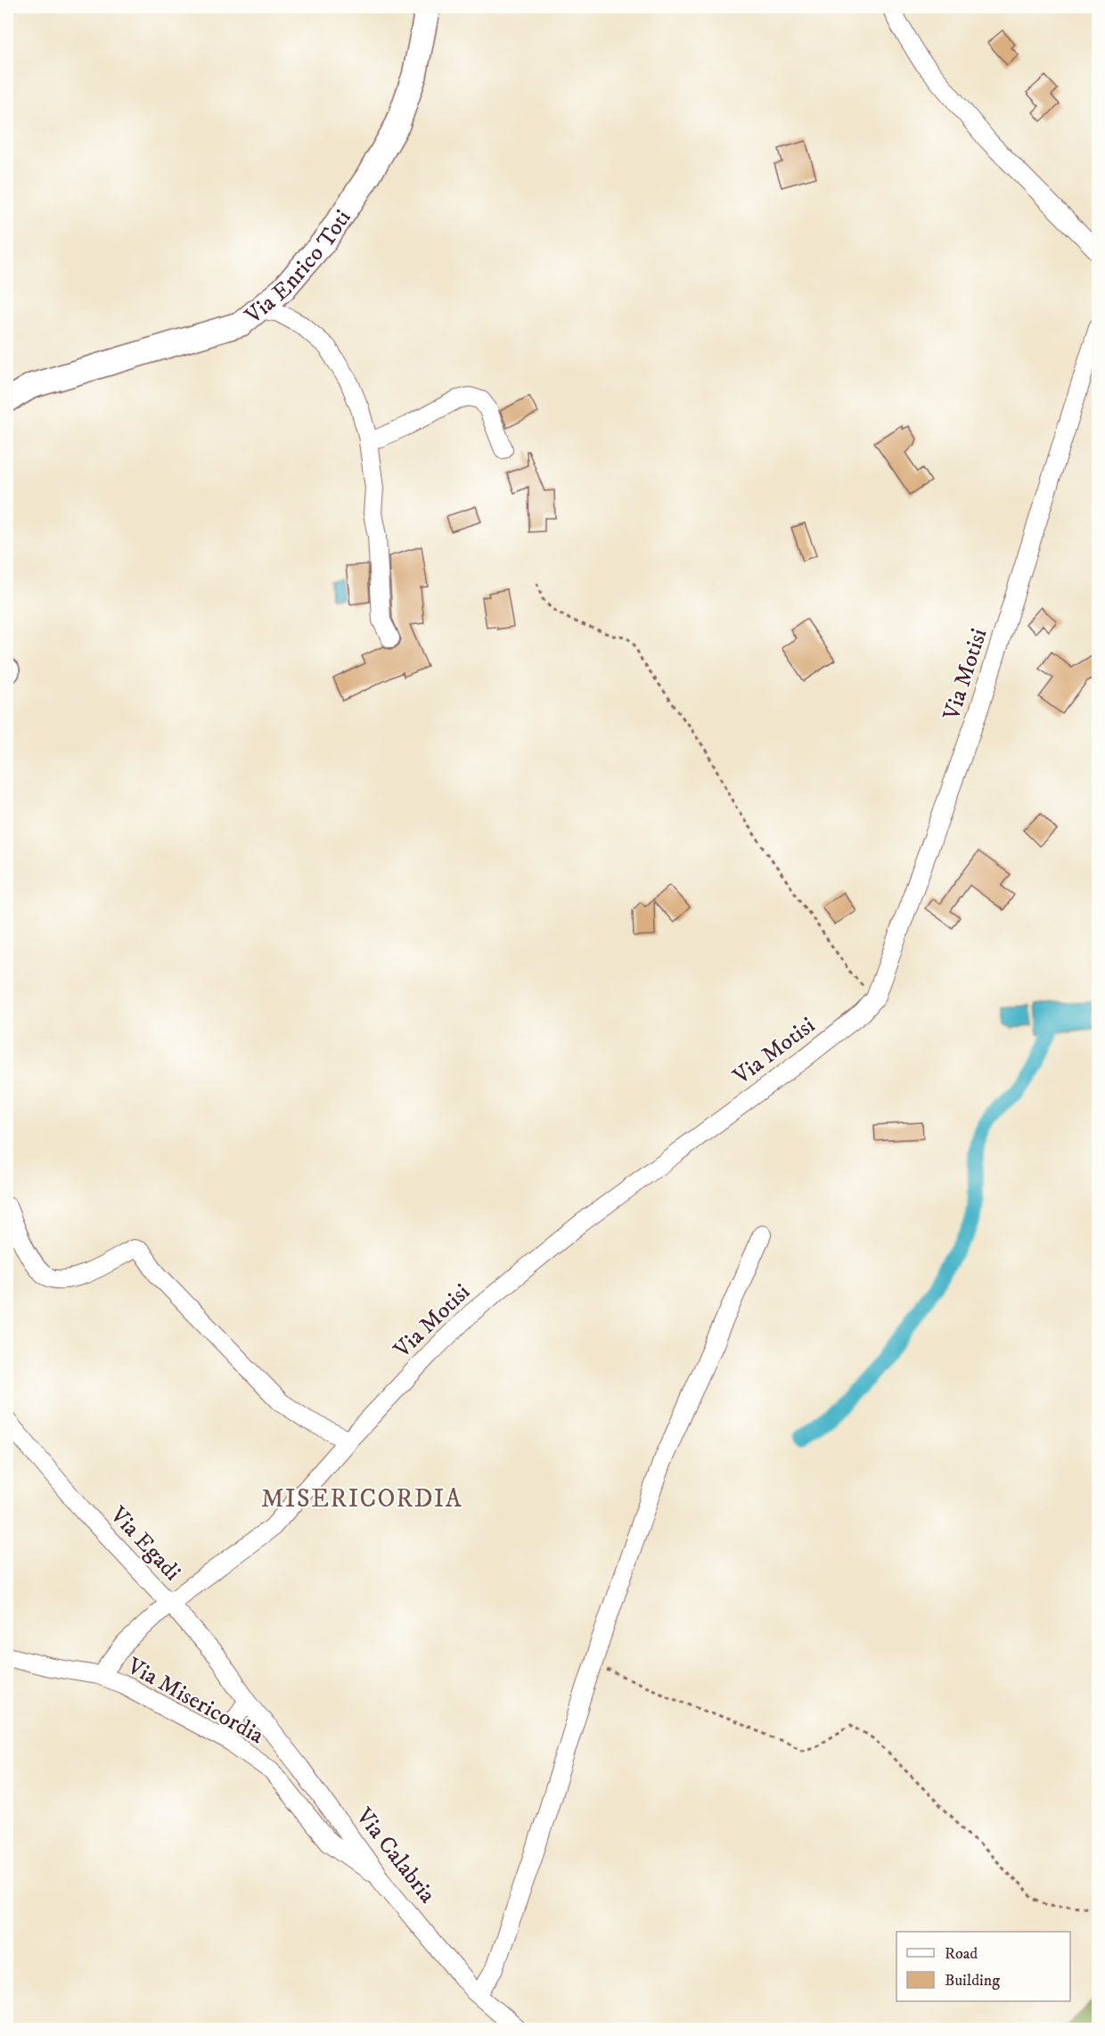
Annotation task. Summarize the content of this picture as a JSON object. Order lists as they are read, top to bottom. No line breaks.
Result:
{"streets":{"main road":["Via Enrico Toti"],"street":["Via Motisi","Via Egadi","Via Misericordia","Via Calabria"]},"crossings":[["Via Motisi","Via Egadi"],["Via Motisi","Via Misericordia"],["Via Egadi","Via Calabria"],["Via Misericordia","Via Calabria"]],"districts":["MISERICORDIA"],"legend":["Road","Building"]}
